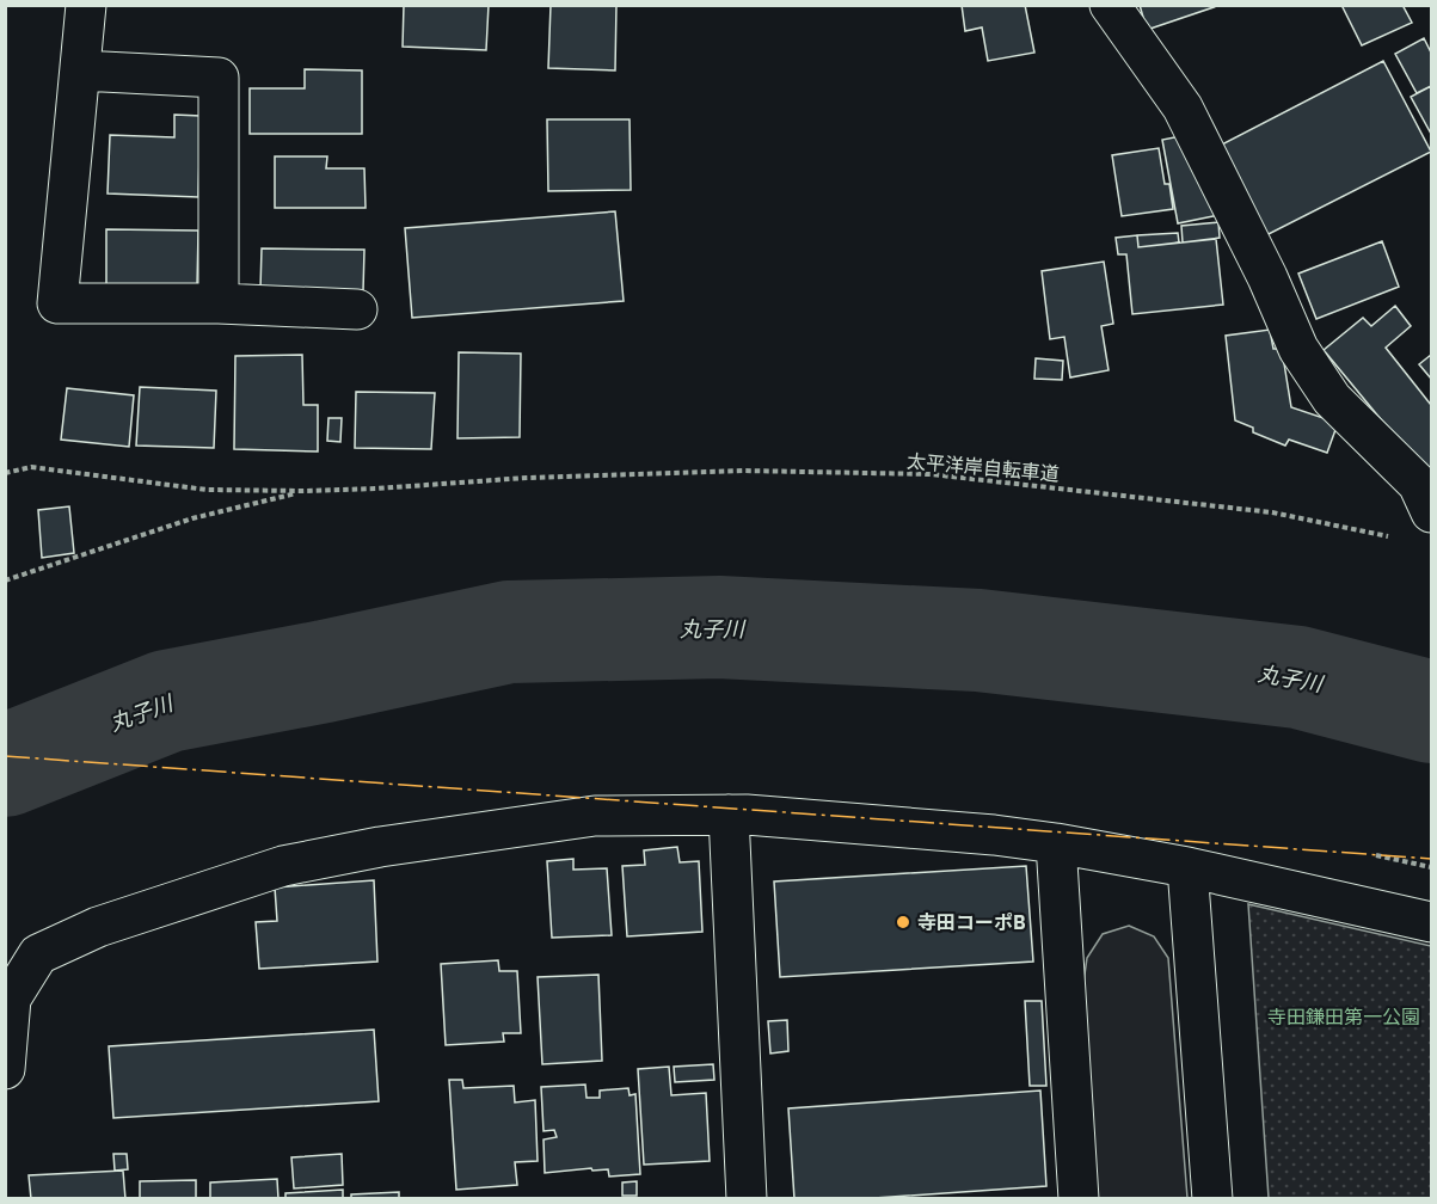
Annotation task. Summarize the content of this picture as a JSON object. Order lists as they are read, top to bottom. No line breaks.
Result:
{"streets":{"path":["太平洋岸自転車道"]},"water":["丸子川"],"parks":["寺田鎌田第一公園"],"places":["寺田コーポB"]}
